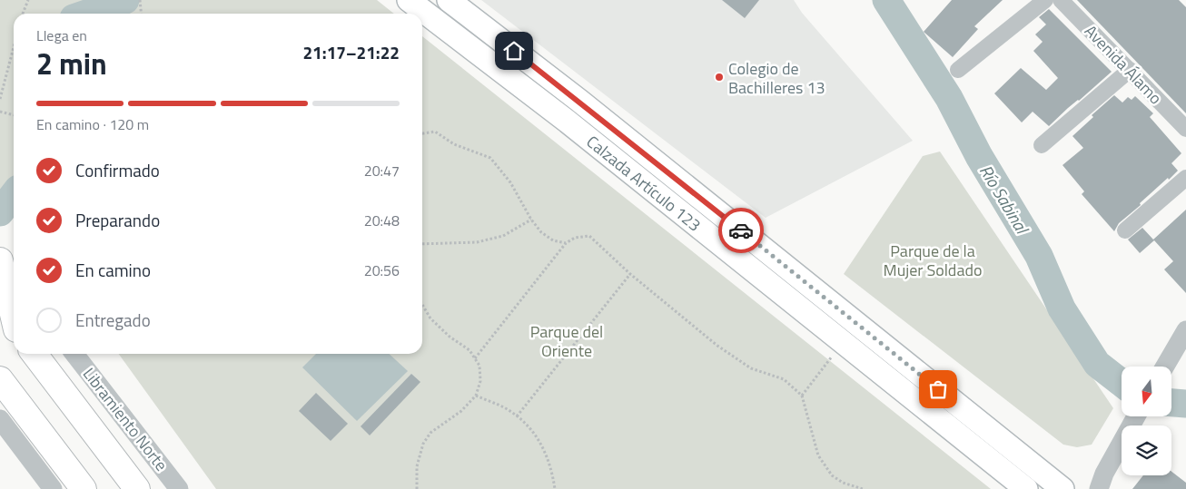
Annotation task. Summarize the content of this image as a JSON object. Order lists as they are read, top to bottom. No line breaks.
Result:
{"streets":{"main road":["Calzada Artículo 123"],"street":["Avenida Álamo","Libramiento Norte"]},"water":["Río Sabinal"],"parks":["Parque de la Mujer Soldado","Parque del Oriente"],"places":["Colegio de Bachilleres 13"],"north":"bottom","page":{"heading":["2 min","Llega en","21:17–21:22"],"bar":"En camino · 120 m","list":[["Confirmado","20:47"],["Preparando","20:48"],["En camino","20:56"],"Entregado"]}}
